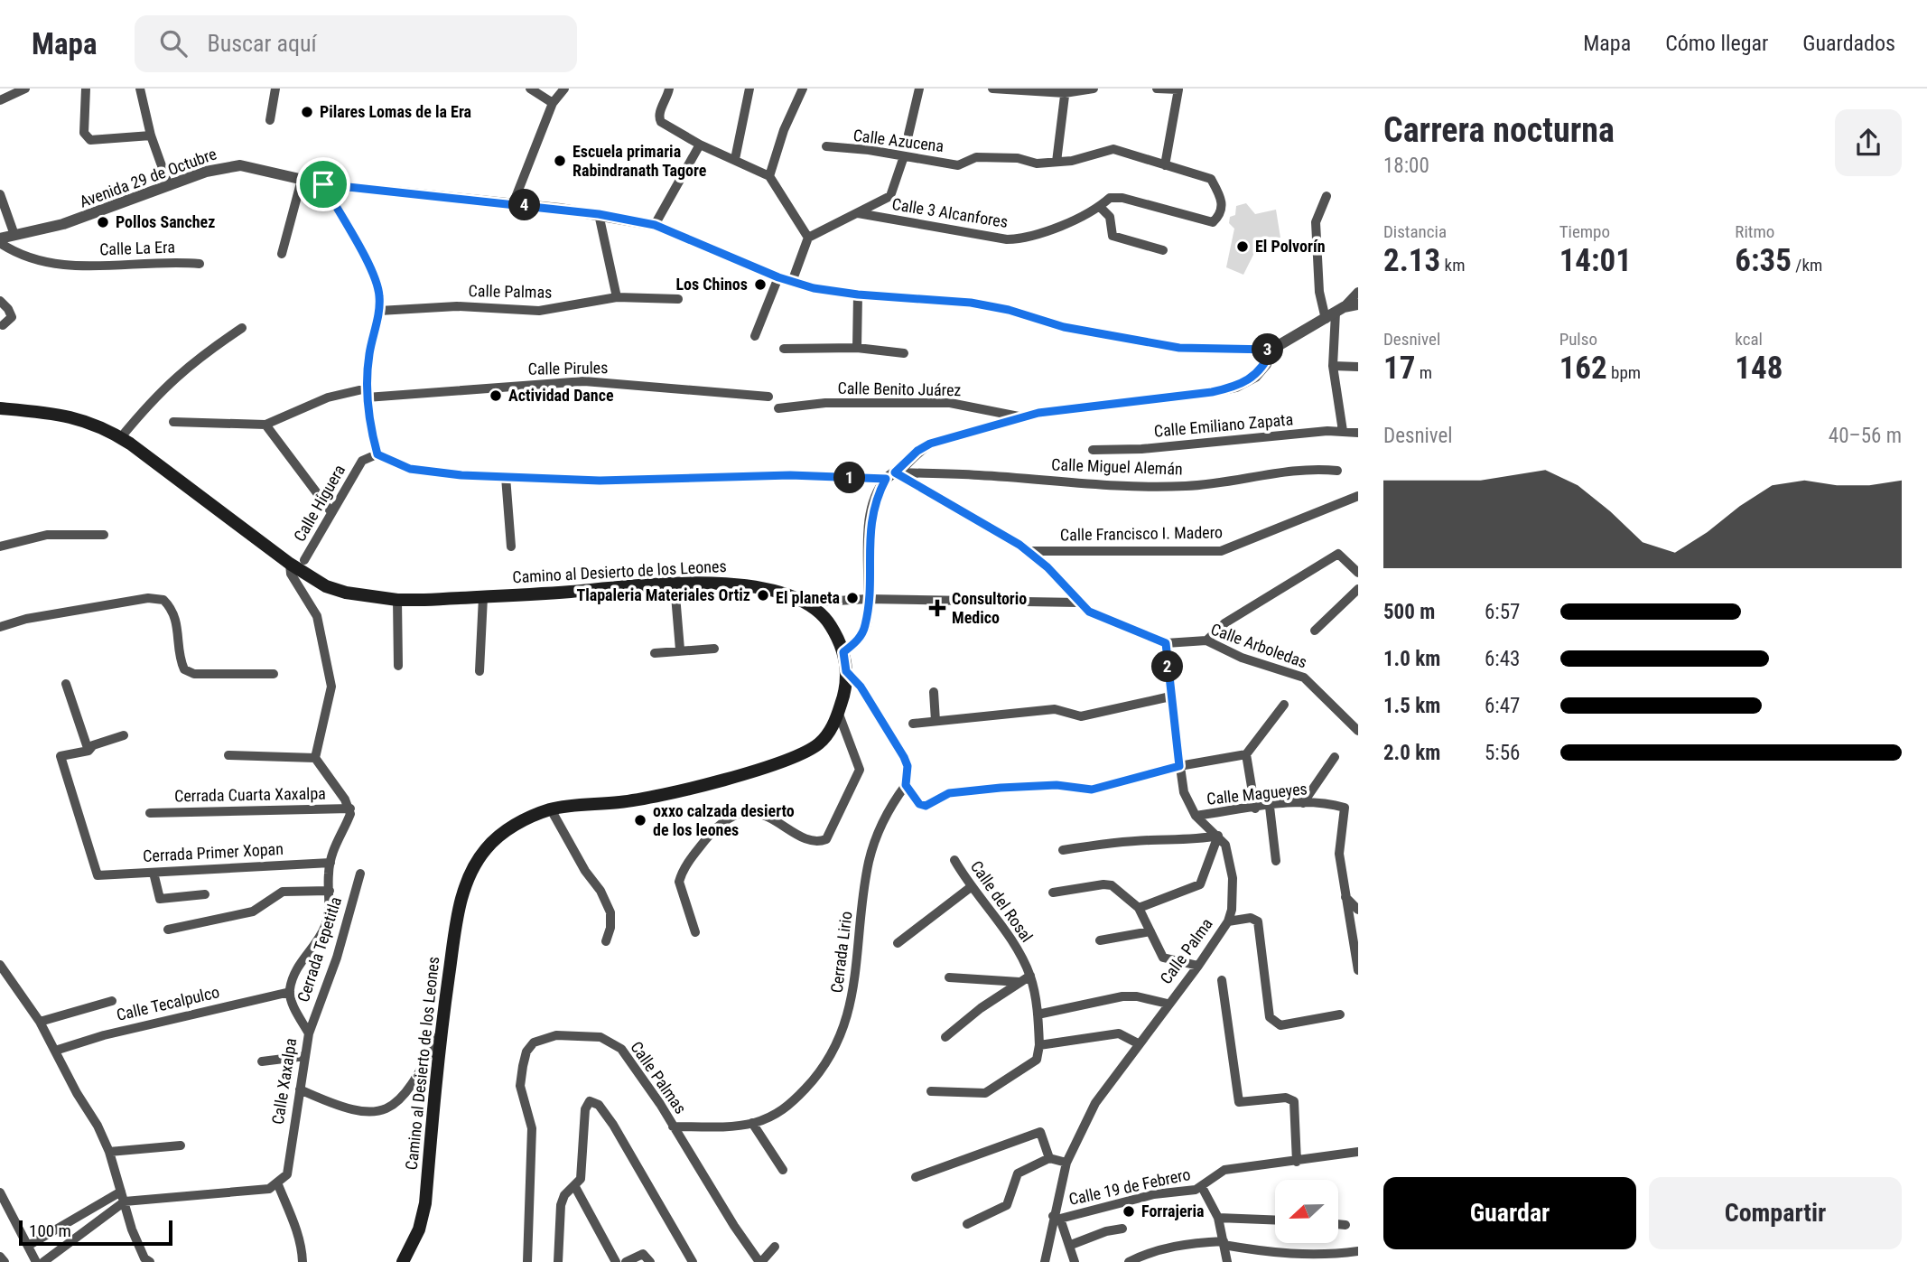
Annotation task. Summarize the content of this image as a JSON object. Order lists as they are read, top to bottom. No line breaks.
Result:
{"streets":{"main road":["Camino al Desierto de los Leones"],"street":["Calle Azucena","Avenida 29 de Octubre","Calle 3 Alcanfores","Calle La Era","Calle Palmas","Calle Pirules","Calle Benito Juárez","Calle Emiliano Zapata","Calle Miguel Alemán","Calle Higuera","Calle Francisco I. Madero","Calle Arboledas","Calle Magueyes","Cerrada Cuarta Xaxalpa","Cerrada Primer Xopan","Calle del Rosal","Cerrada Tepetitla","Calle Palma","Cerrada Lirio","Calle Tecalpulco","Calle Xaxalpa","Calle 19 de Febrero"]},"crossings":[["Calle Azucena","Calle 3 Alcanfores"],["Avenida 29 de Octubre","Calle La Era"],["Calle Palmas","Cerrada Lirio"],["Calle Miguel Alemán","Calle Higuera"],["Calle Arboledas","Calle Palma"],["Calle Magueyes","Calle Palma"],["Cerrada Tepetitla","Calle Xaxalpa"],["Calle Palma","Calle 19 de Febrero"],["Calle Tecalpulco","Calle Xaxalpa"]],"places":{"other":["Pilares Lomas de la Era","Escuela primaria Rabindranath Tagore","Pollos Sanchez","El Polvorín","Los Chinos","Actividad Dance","Tlapaleria Materiales Ortiz","El planeta","oxxo calzada desierto de los leones","Forrajeria"],"health":["Consultorio Medico"]},"scale_bar":"100 m","north":"left","page":{"header":"Mapa","search":"Buscar aquí","nav":["Mapa","Cómo llegar","Guardados"],"heading":["Carrera nocturna","18:00"],"pins":["4","3","1","2"],"stats":[["Distancia","2.13 km"],["Tiempo","14:01"],["Ritmo","6:35 /km"],["Desnivel","17 m"],["Pulso","162 bpm"],["kcal","148"]],"chart":["Desnivel","40–56 m"],"list":[{"name":"500 m","note":"6:57"},{"name":"1.0 km","note":"6:43"},{"name":"1.5 km","note":"6:47"},{"name":"2.0 km","note":"5:56"}],"buttons":["Guardar","Compartir"],"scale":"100 m"}}
